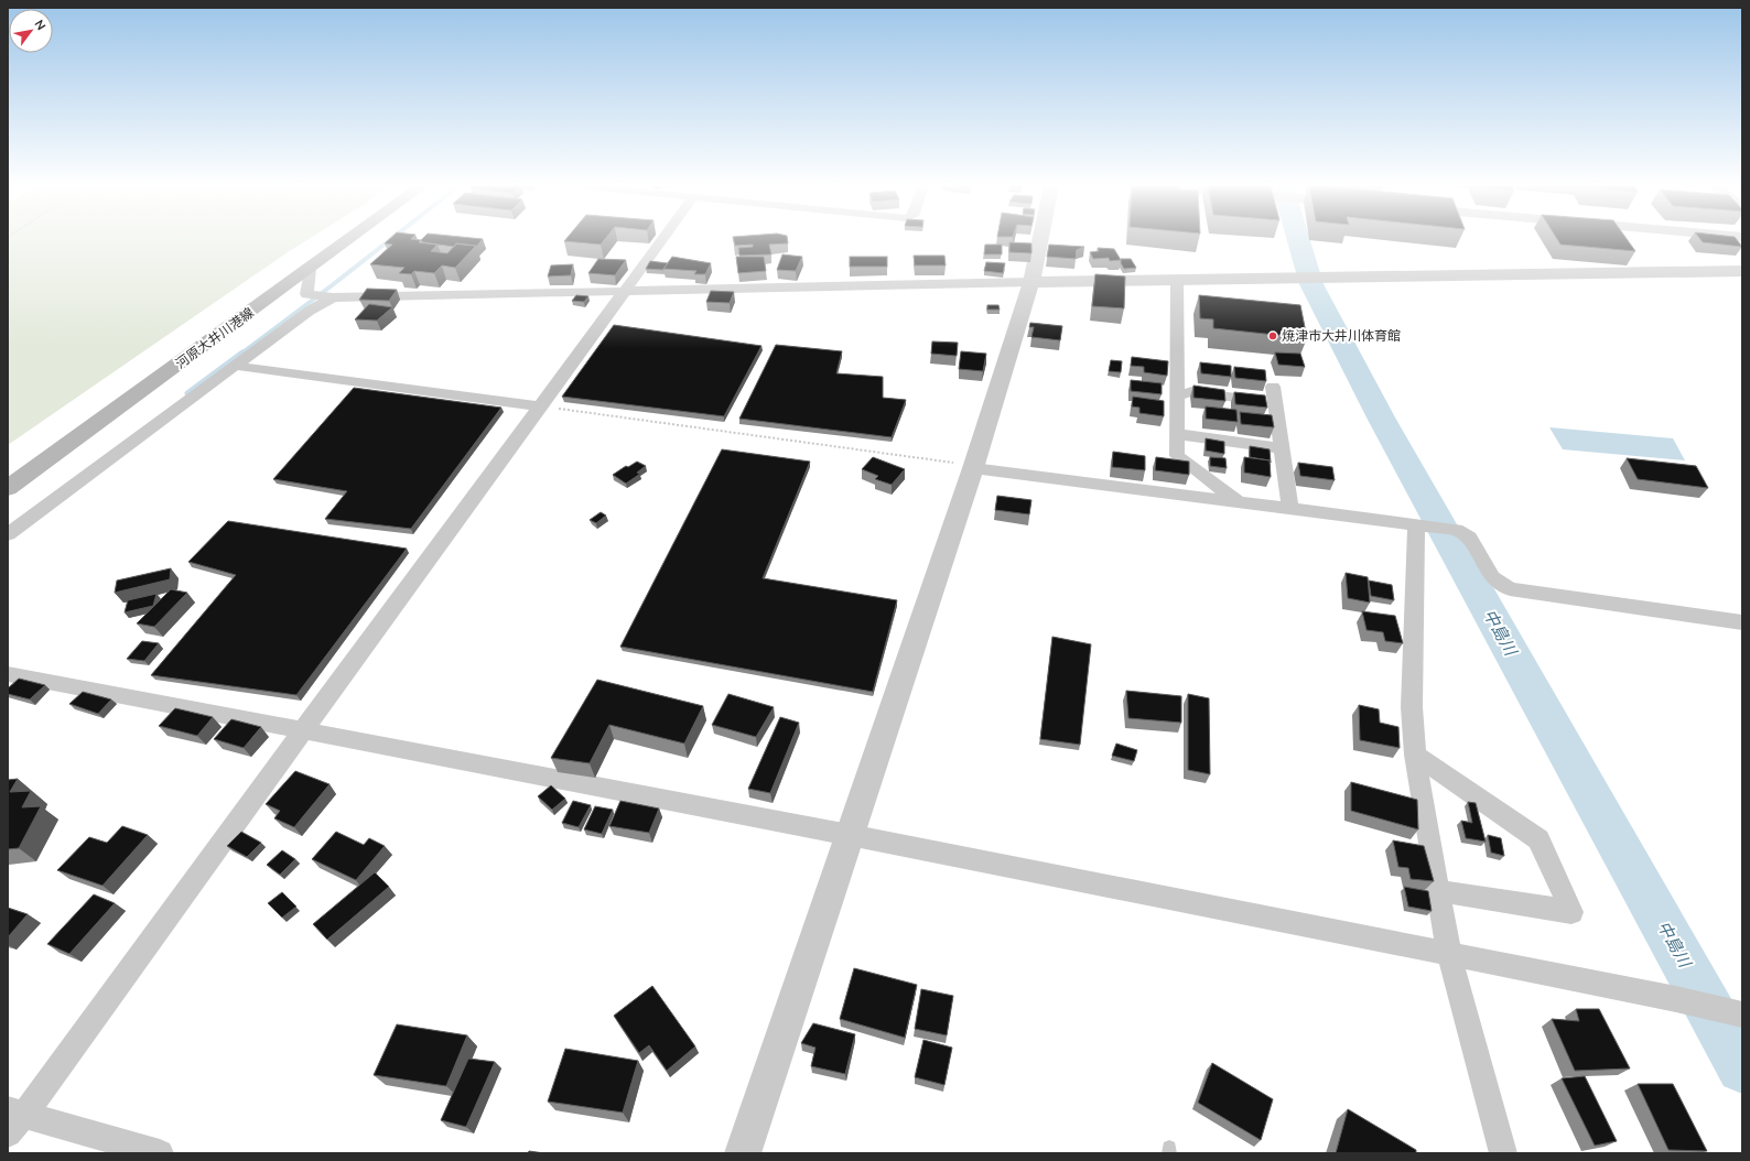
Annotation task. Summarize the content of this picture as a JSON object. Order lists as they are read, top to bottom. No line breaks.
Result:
{"streets":{"main road":["河原大井川港線"]},"water":["中島川"],"places":["焼津市大井川体育館"],"north":"top right"}
